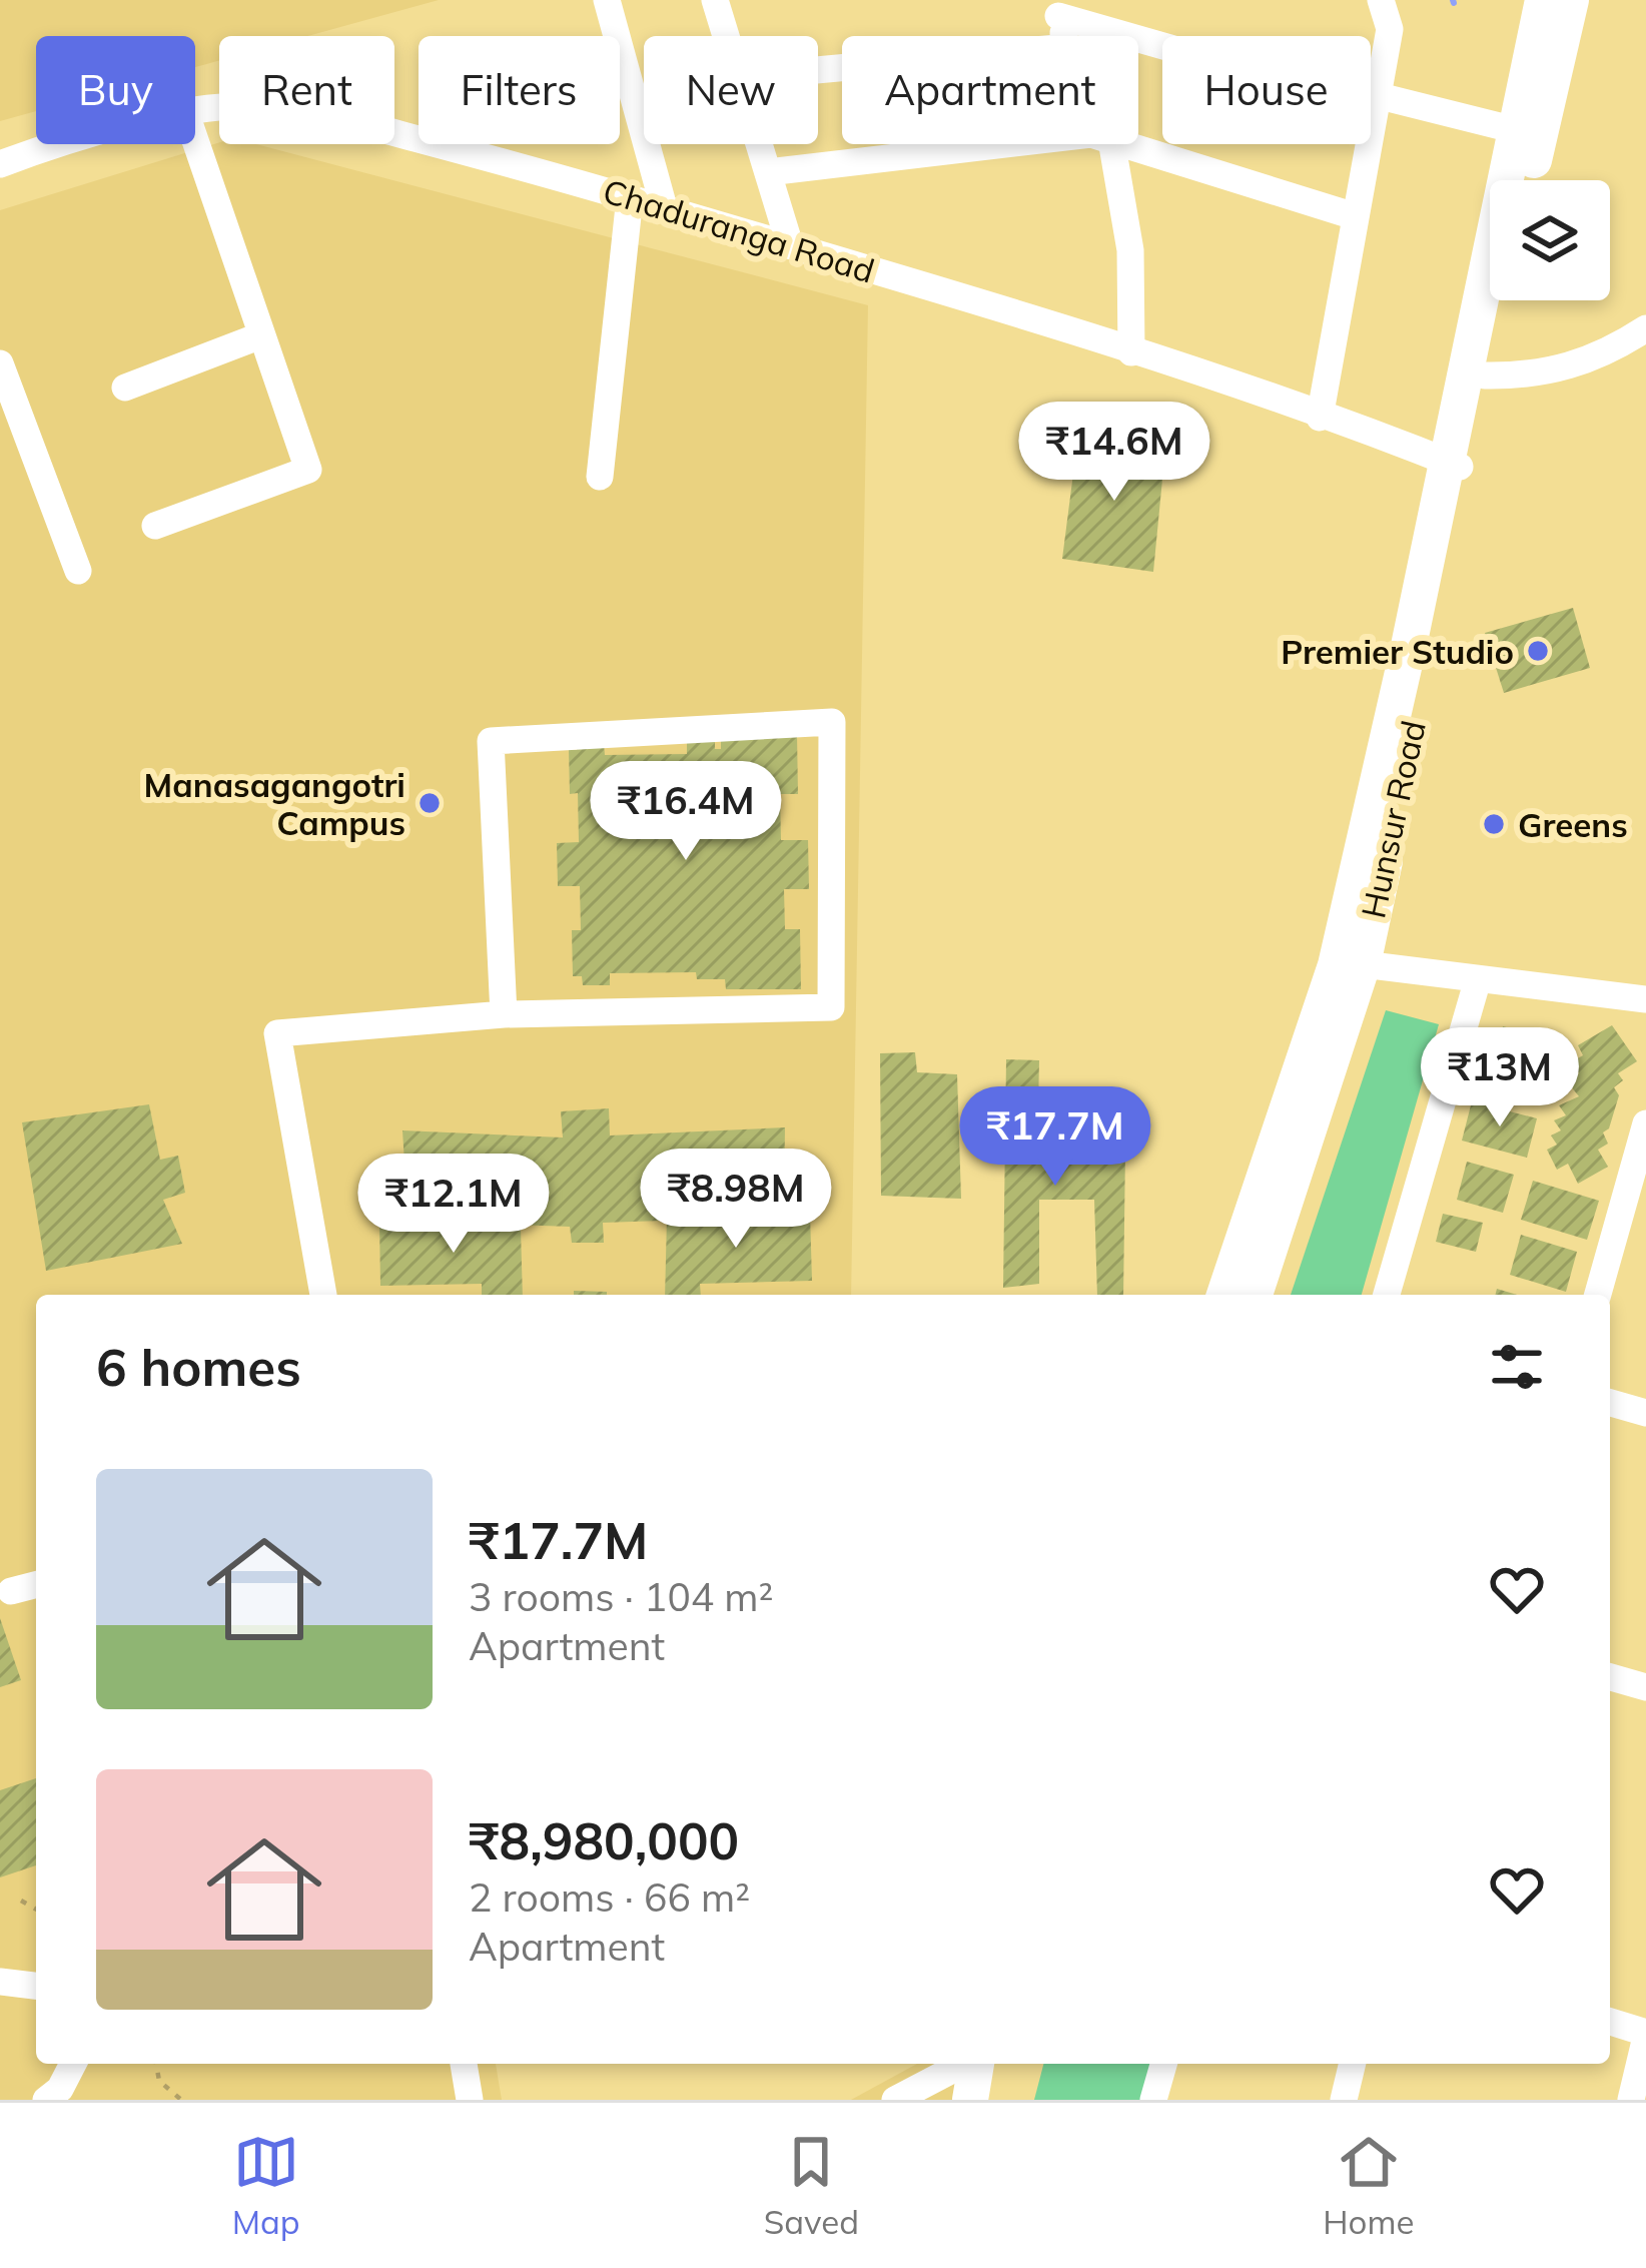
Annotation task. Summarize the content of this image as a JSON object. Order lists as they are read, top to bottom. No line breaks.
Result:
{"streets":{"main road":["Hunsur Road"],"street":["Chaduranga Road"]},"crossings":[["Chaduranga Road","Hunsur Road"]],"places":["Premier Studio","Manasagangotri Campus","Greens"],"page":{"chip":["Buy","Rent","Filters","New","Apartment","House"],"price":["₹14.6M","₹16.4M","₹13M","₹17.7M","₹8.98M","₹12.1M"],"heading":"6 homes","list":[{"name":"₹17.7M","note":"3 rooms · 104 m² · Apartment"},{"name":"₹8,980,000","note":"2 rooms · 66 m² · Apartment"}],"tabs":["Map","Saved","Home"]}}
